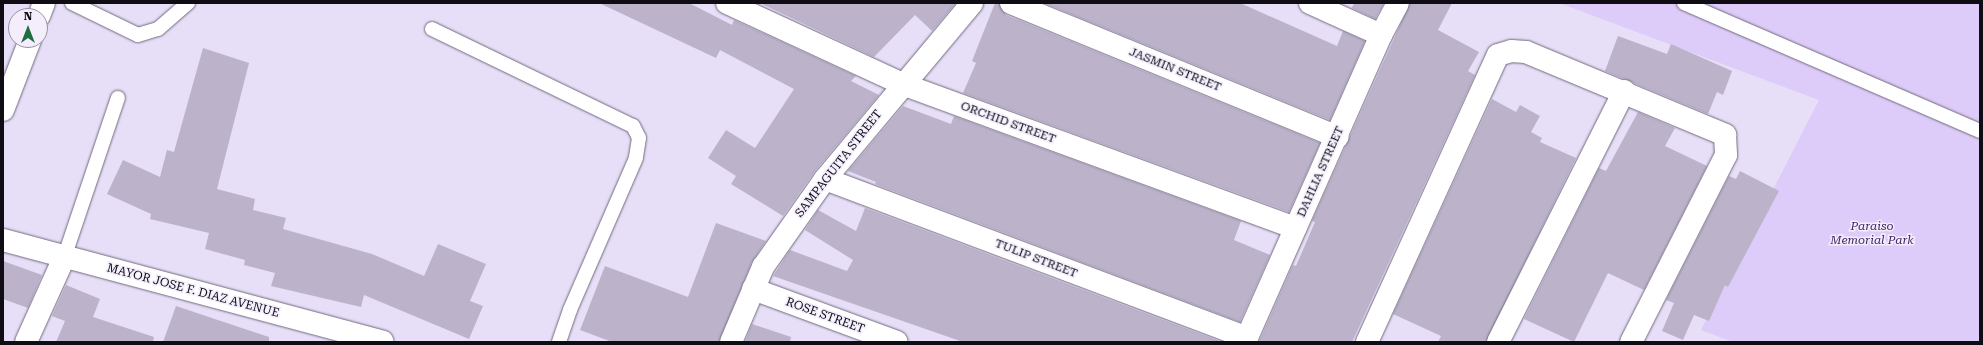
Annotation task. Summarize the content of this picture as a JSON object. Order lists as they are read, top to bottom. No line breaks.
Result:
{"streets":{"street":["JASMIN STREET","ORCHID STREET","SAMPAGUITA STREET","DAHLIA STREET","TULIP STREET","MAYOR JOSE F. DIAZ AVENUE","ROSE STREET"]},"crossings":[["JASMIN STREET","DAHLIA STREET"],["ORCHID STREET","SAMPAGUITA STREET"],["ORCHID STREET","DAHLIA STREET"],["SAMPAGUITA STREET","TULIP STREET"],["SAMPAGUITA STREET","ROSE STREET"],["DAHLIA STREET","TULIP STREET"]],"parks":["Paraiso Memorial Park"],"north":"top"}
